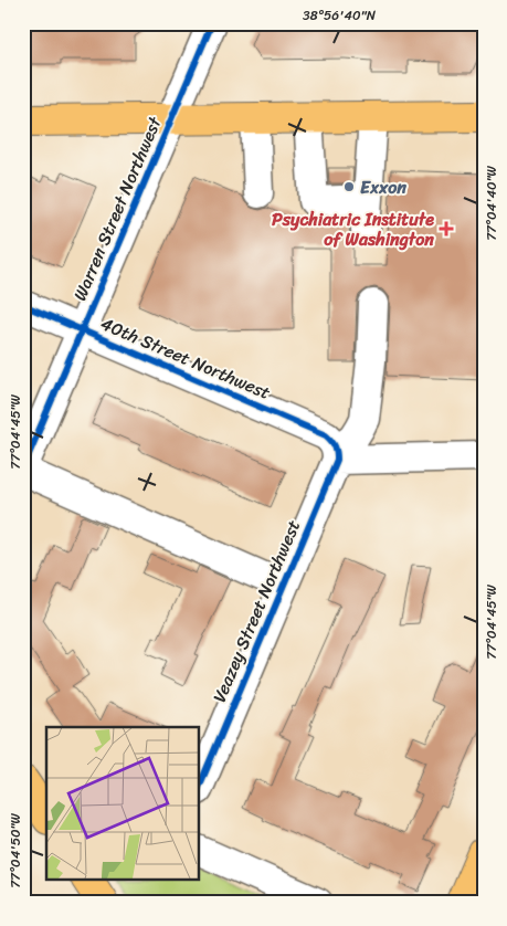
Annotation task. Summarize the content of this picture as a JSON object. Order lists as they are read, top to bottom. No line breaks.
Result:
{"streets":{"street":["Warren Street Northwest","40th Street Northwest","Veazey Street Northwest"]},"crossings":[["Warren Street Northwest","40th Street Northwest"],["40th Street Northwest","Veazey Street Northwest"]],"places":{"other":["Exxon"],"health":["Psychiatric Institute of Washington"]},"coordinates":["38°56'40\"N","77°04'40\"W","77°04'45\"W","77°04'50\"W"]}
